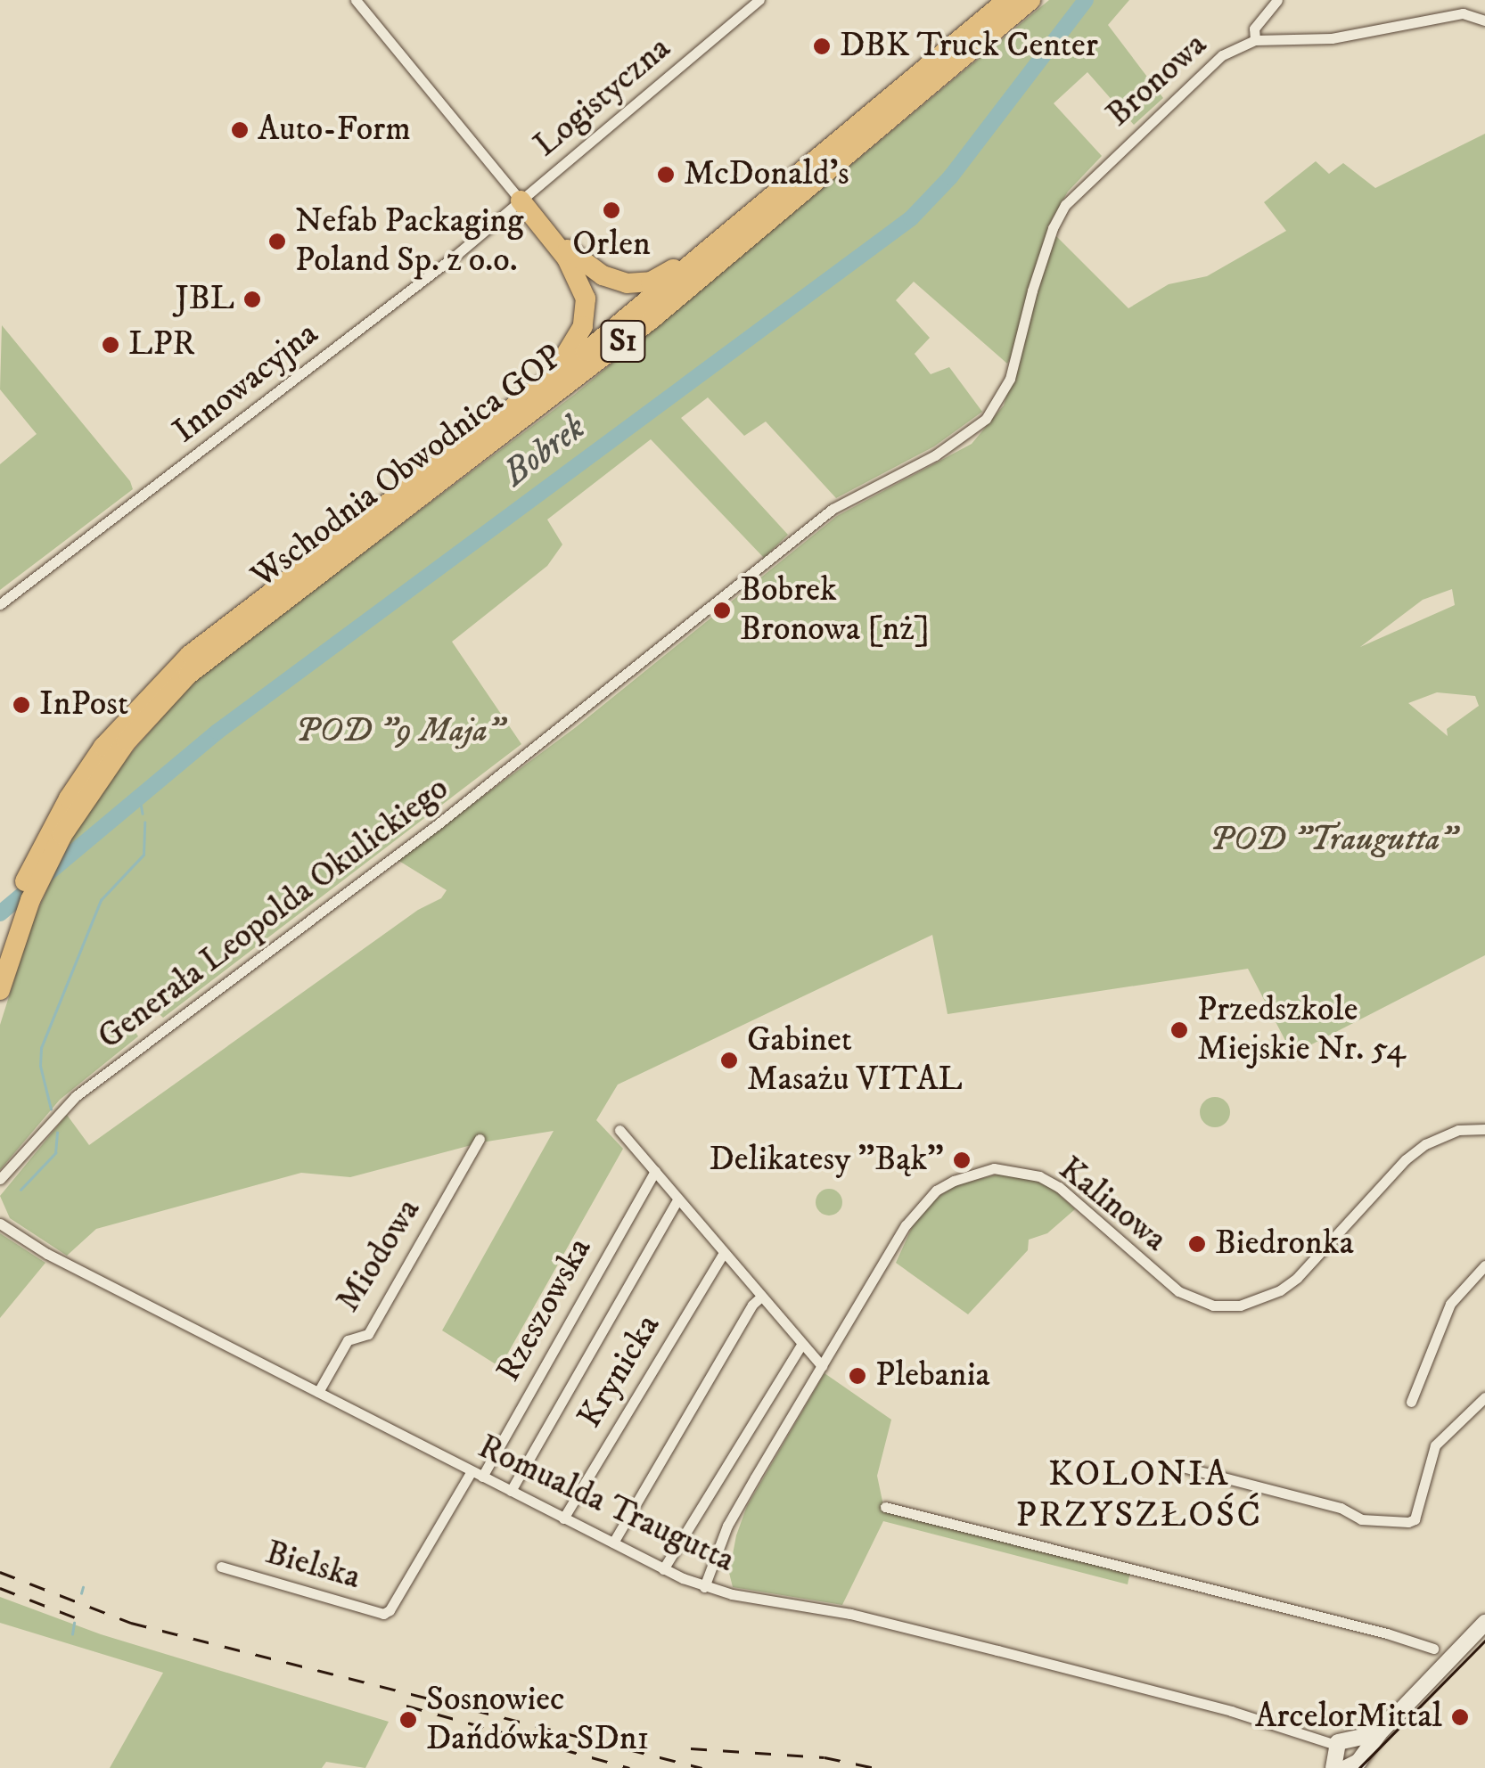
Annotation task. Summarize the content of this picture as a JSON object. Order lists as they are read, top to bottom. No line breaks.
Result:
{"streets":{"highway":["S1","Wschodnia Obwodnica GOP"],"street":["Bronowa","Logistyczna","Innowacyjna","Generała Leopolda Okulickiego","Kalinowa","Miodowa","Rzeszowska","Krynicka","Romualda Traugutta","Bielska"]},"crossings":[["Bronowa","Generała Leopolda Okulickiego"],["Logistyczna","Innowacyjna"],["Kalinowa","Romualda Traugutta"],["Miodowa","Romualda Traugutta"],["Rzeszowska","Romualda Traugutta"],["Rzeszowska","Bielska"],["Krynicka","Romualda Traugutta"],["Romualda Traugutta","Bielska"]],"districts":["KOLONIA PRZYSZŁOŚĆ"],"water":["Bobrek"],"parks":["POD \"9 Maja\"","POD \"Traugutta\""],"places":["DBK Truck Center","Auto-Form","McDonald's","Orlen","Nefab Packaging Poland Sp. z o.o.","JBL","LPR","Bobrek Bronowa [nż]","InPost","Przedszkole Miejskie Nr. 54","Gabinet Masażu VITAL","Delikatesy \"Bąk\"","Biedronka","Plebania","ArcelorMittal","Sosnowiec Dańdówka SDn1"]}
